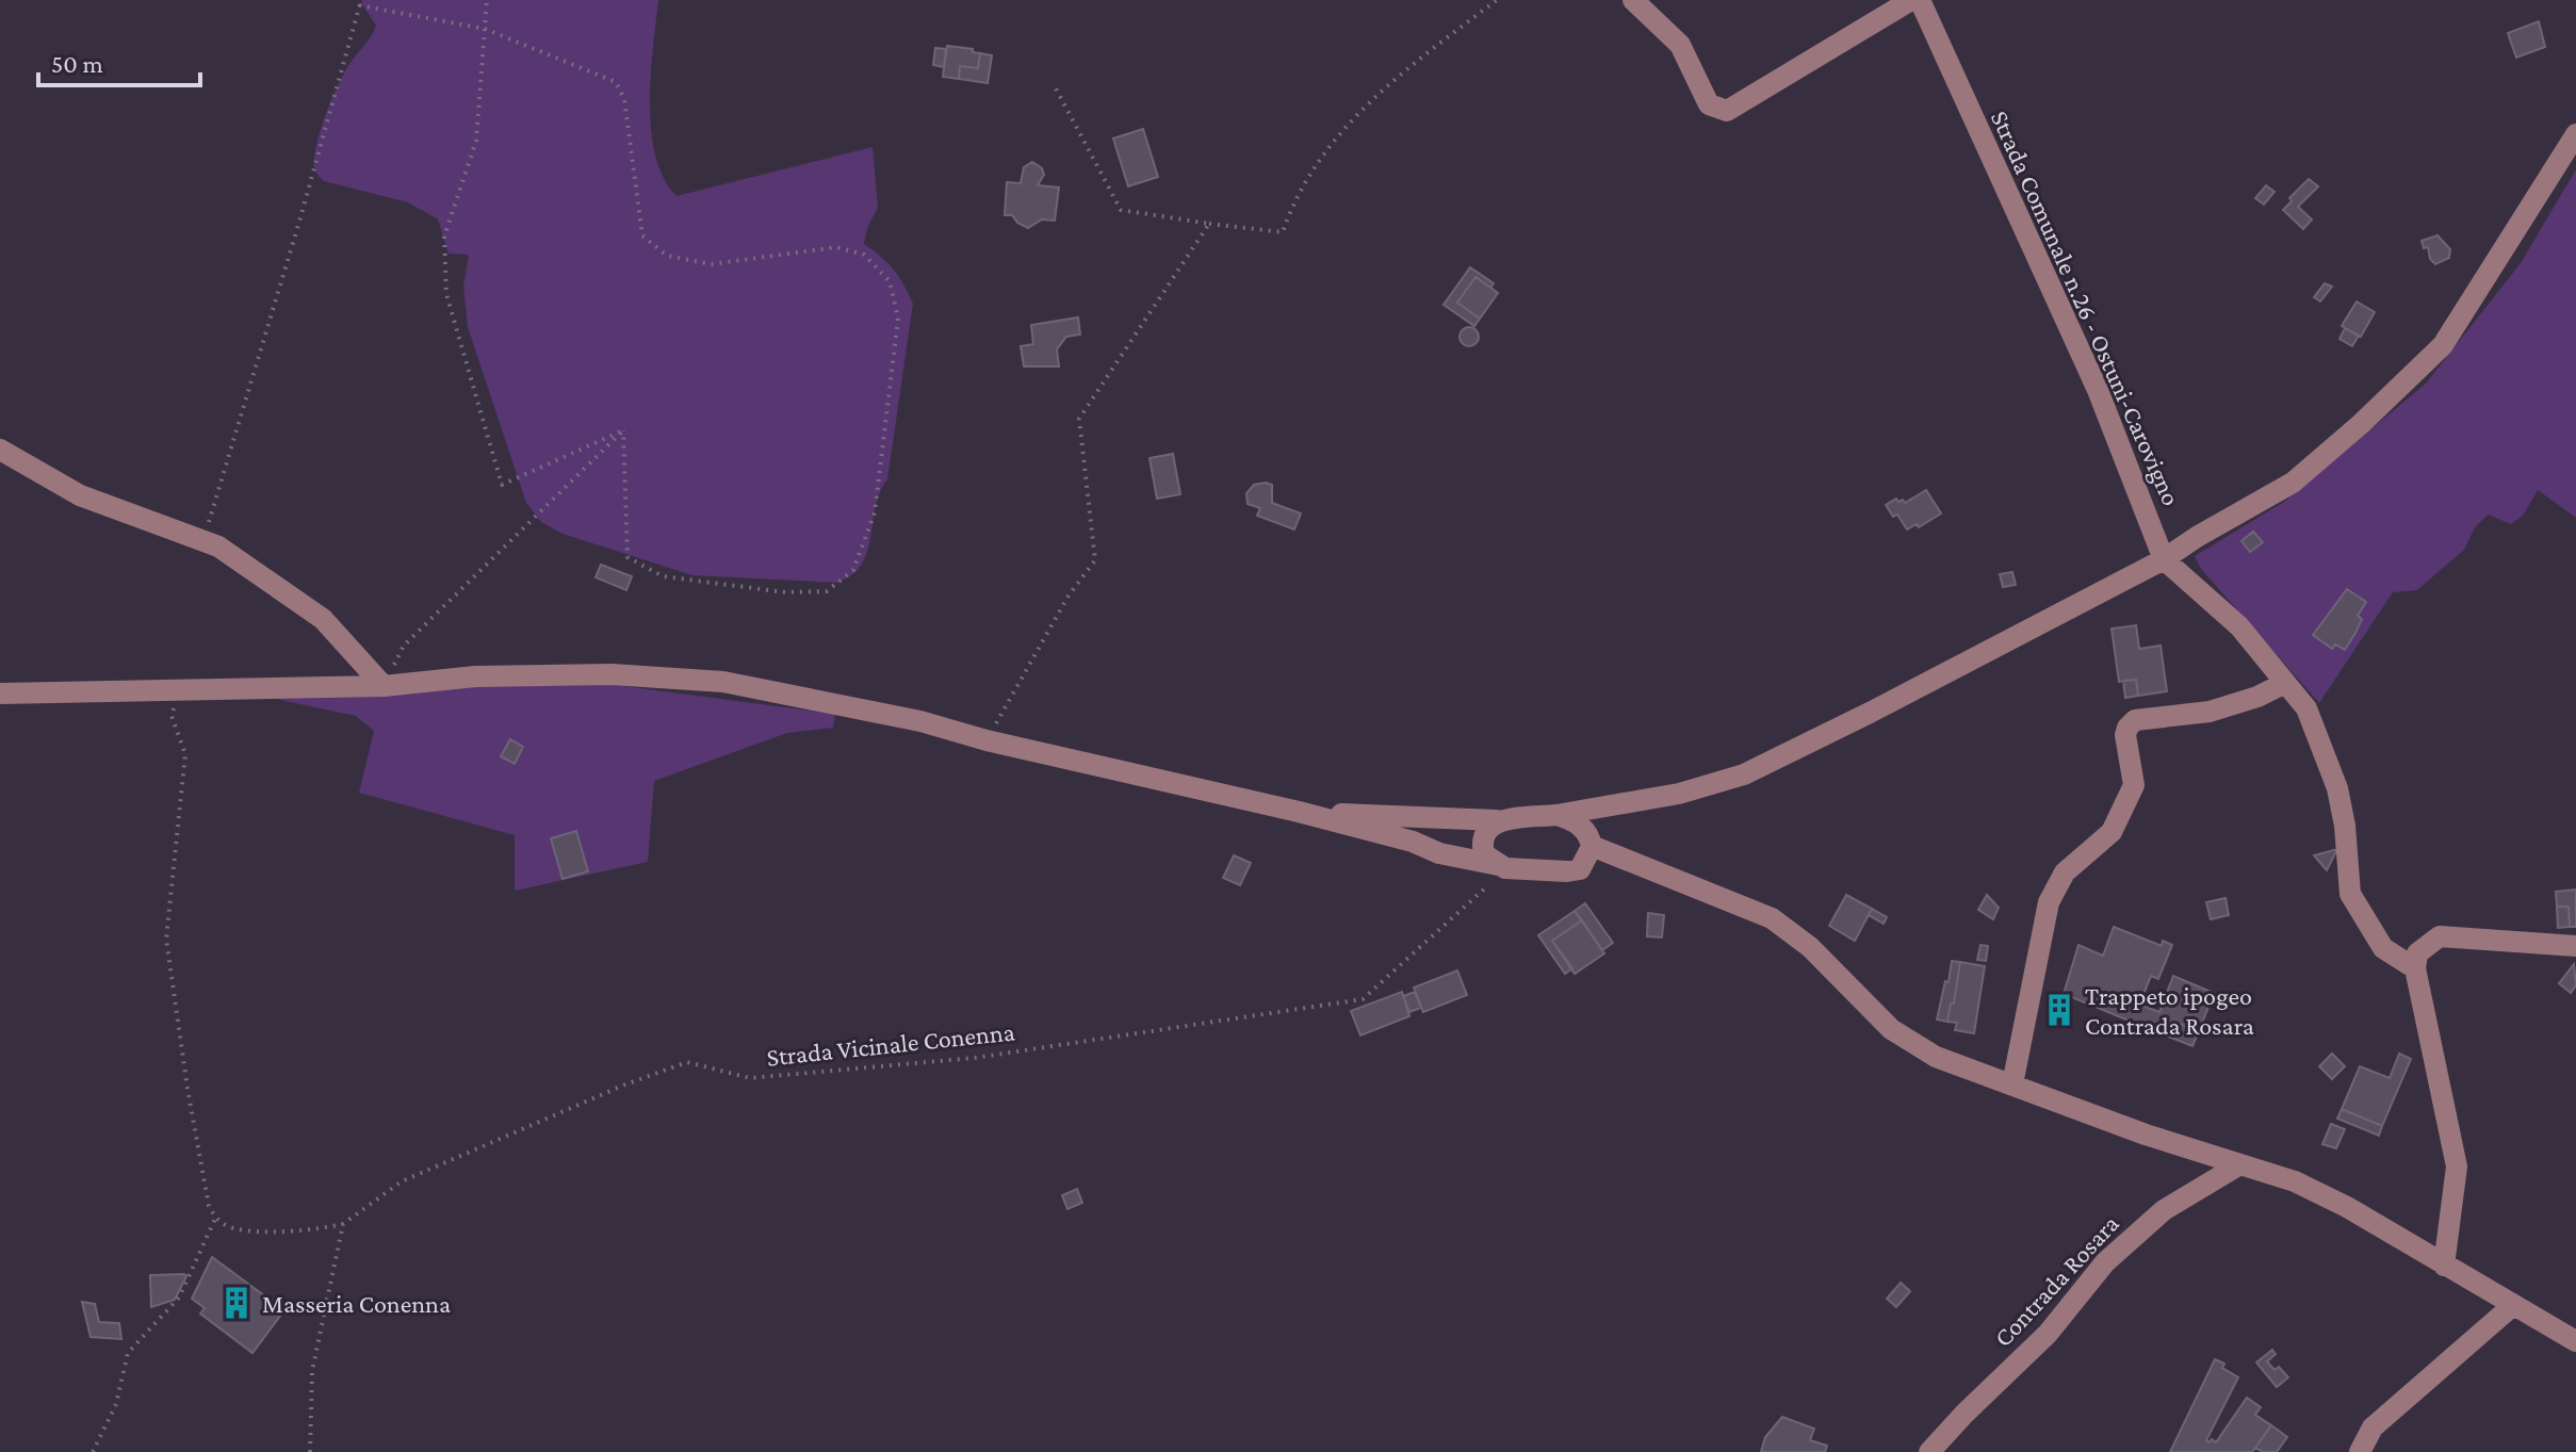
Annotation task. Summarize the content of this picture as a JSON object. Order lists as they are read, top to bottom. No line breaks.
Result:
{"streets":{"street":["Strada Comunale n.26 - Ostuni-Carovigno","Contrada Rosara"],"path":["Strada Vicinale Conenna"]},"places":{"building":["Trappeto ipogeo Contrada Rosara","Masseria Conenna"]},"scale_bar":"50 m"}
